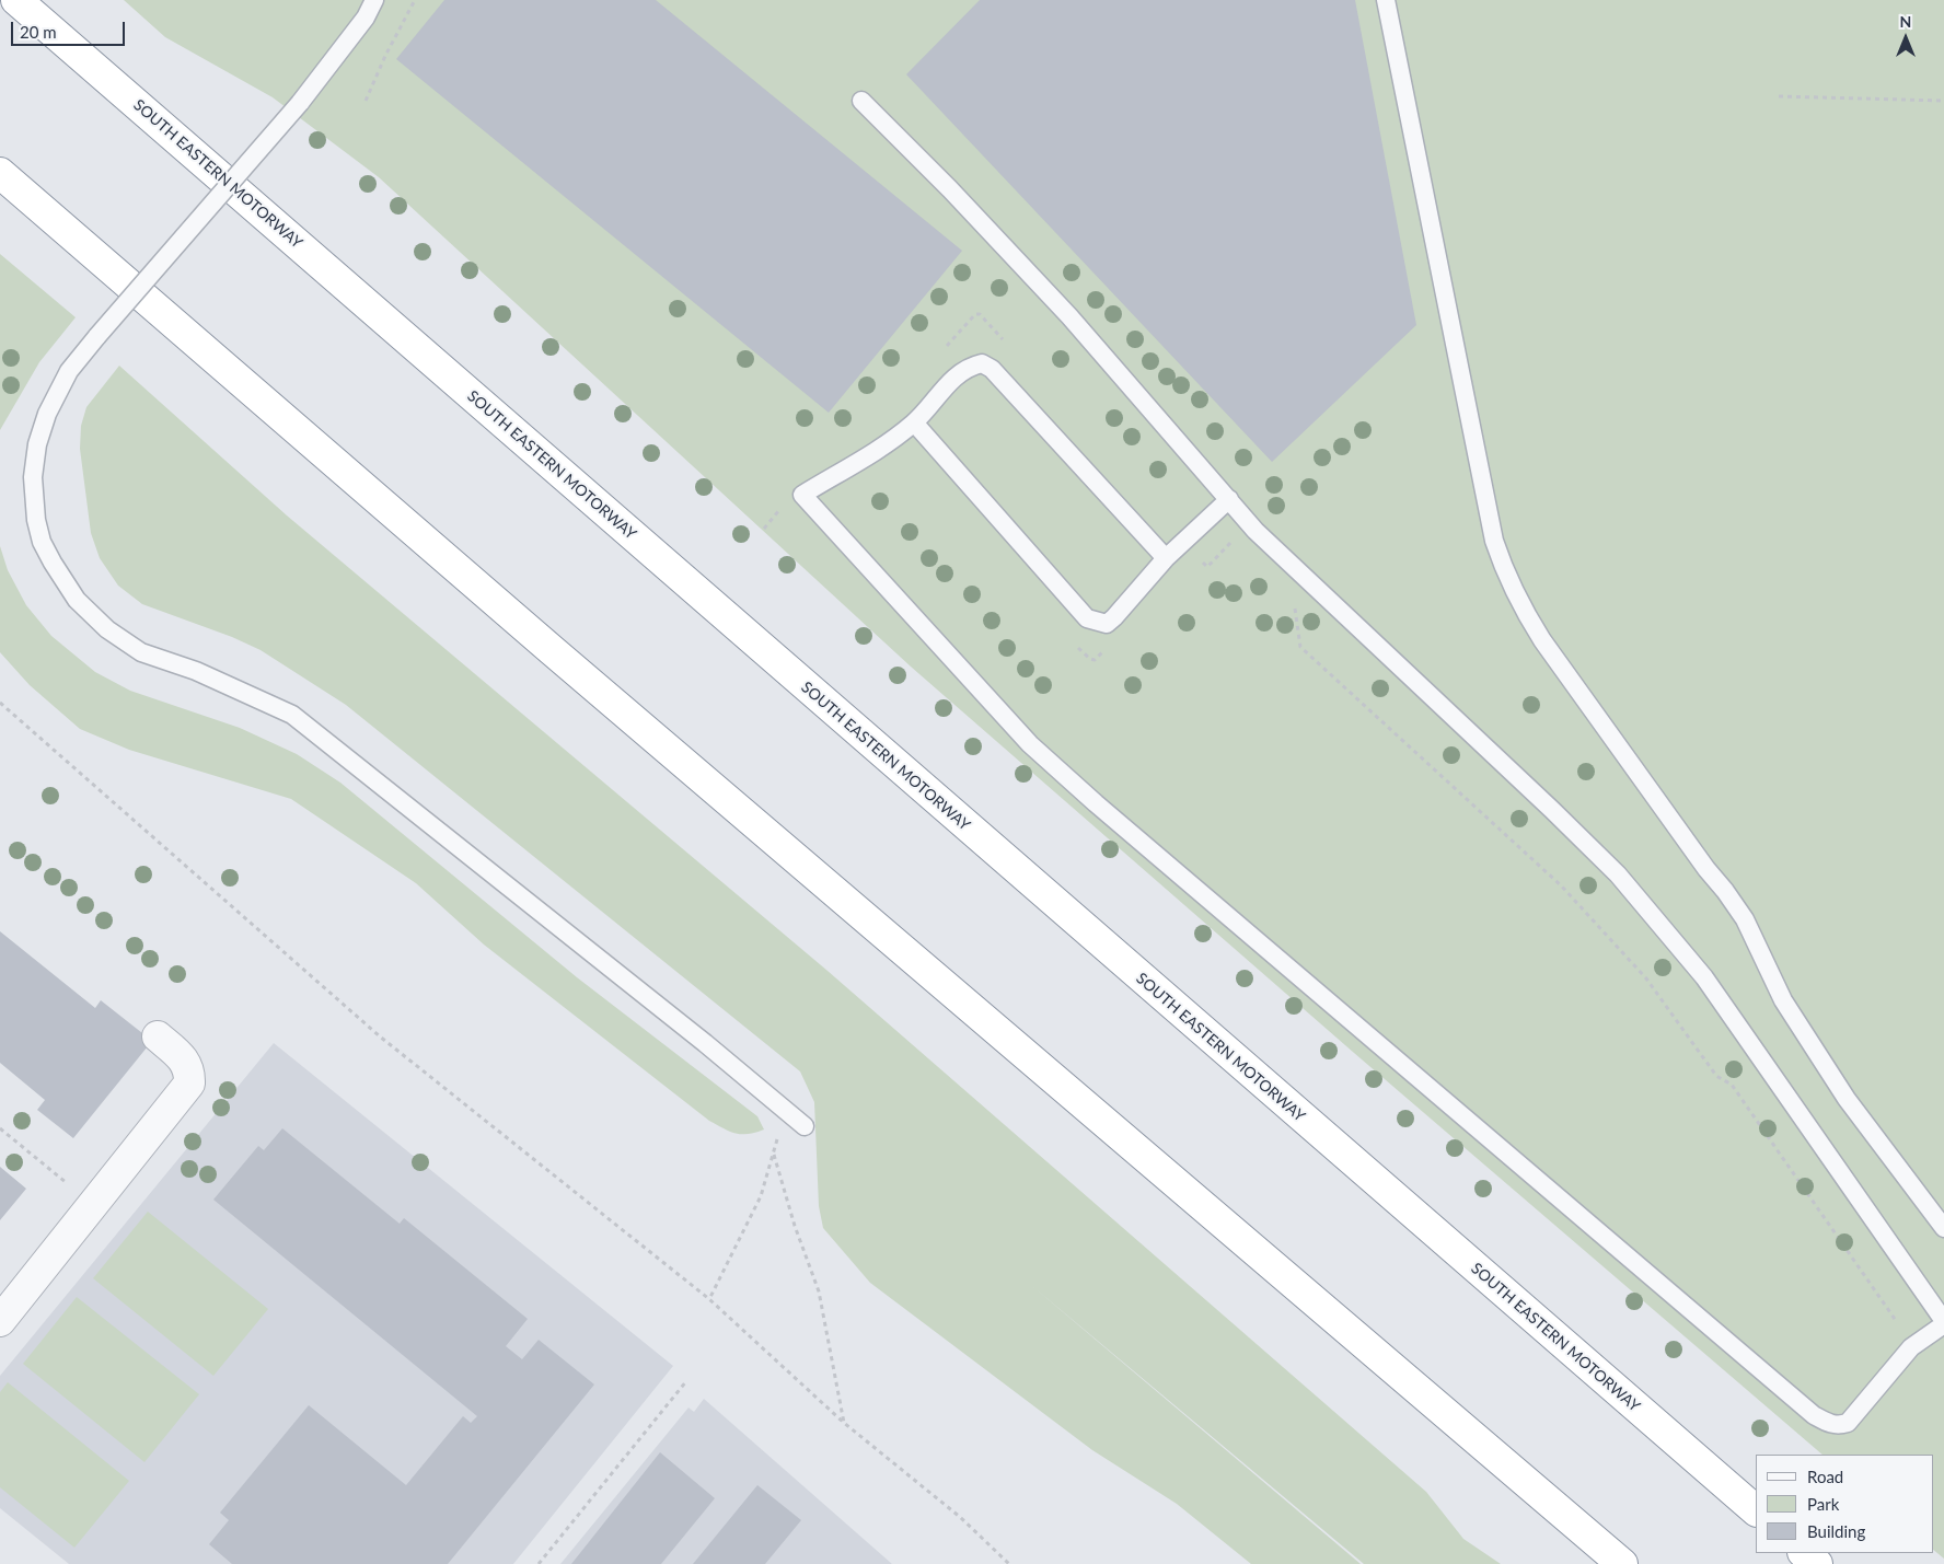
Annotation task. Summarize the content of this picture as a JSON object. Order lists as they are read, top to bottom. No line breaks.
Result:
{"streets":{"highway":["SOUTH EASTERN MOTORWAY"]},"legend":["Road","Park","Building"],"scale_bar":"20 m","north":"top"}
